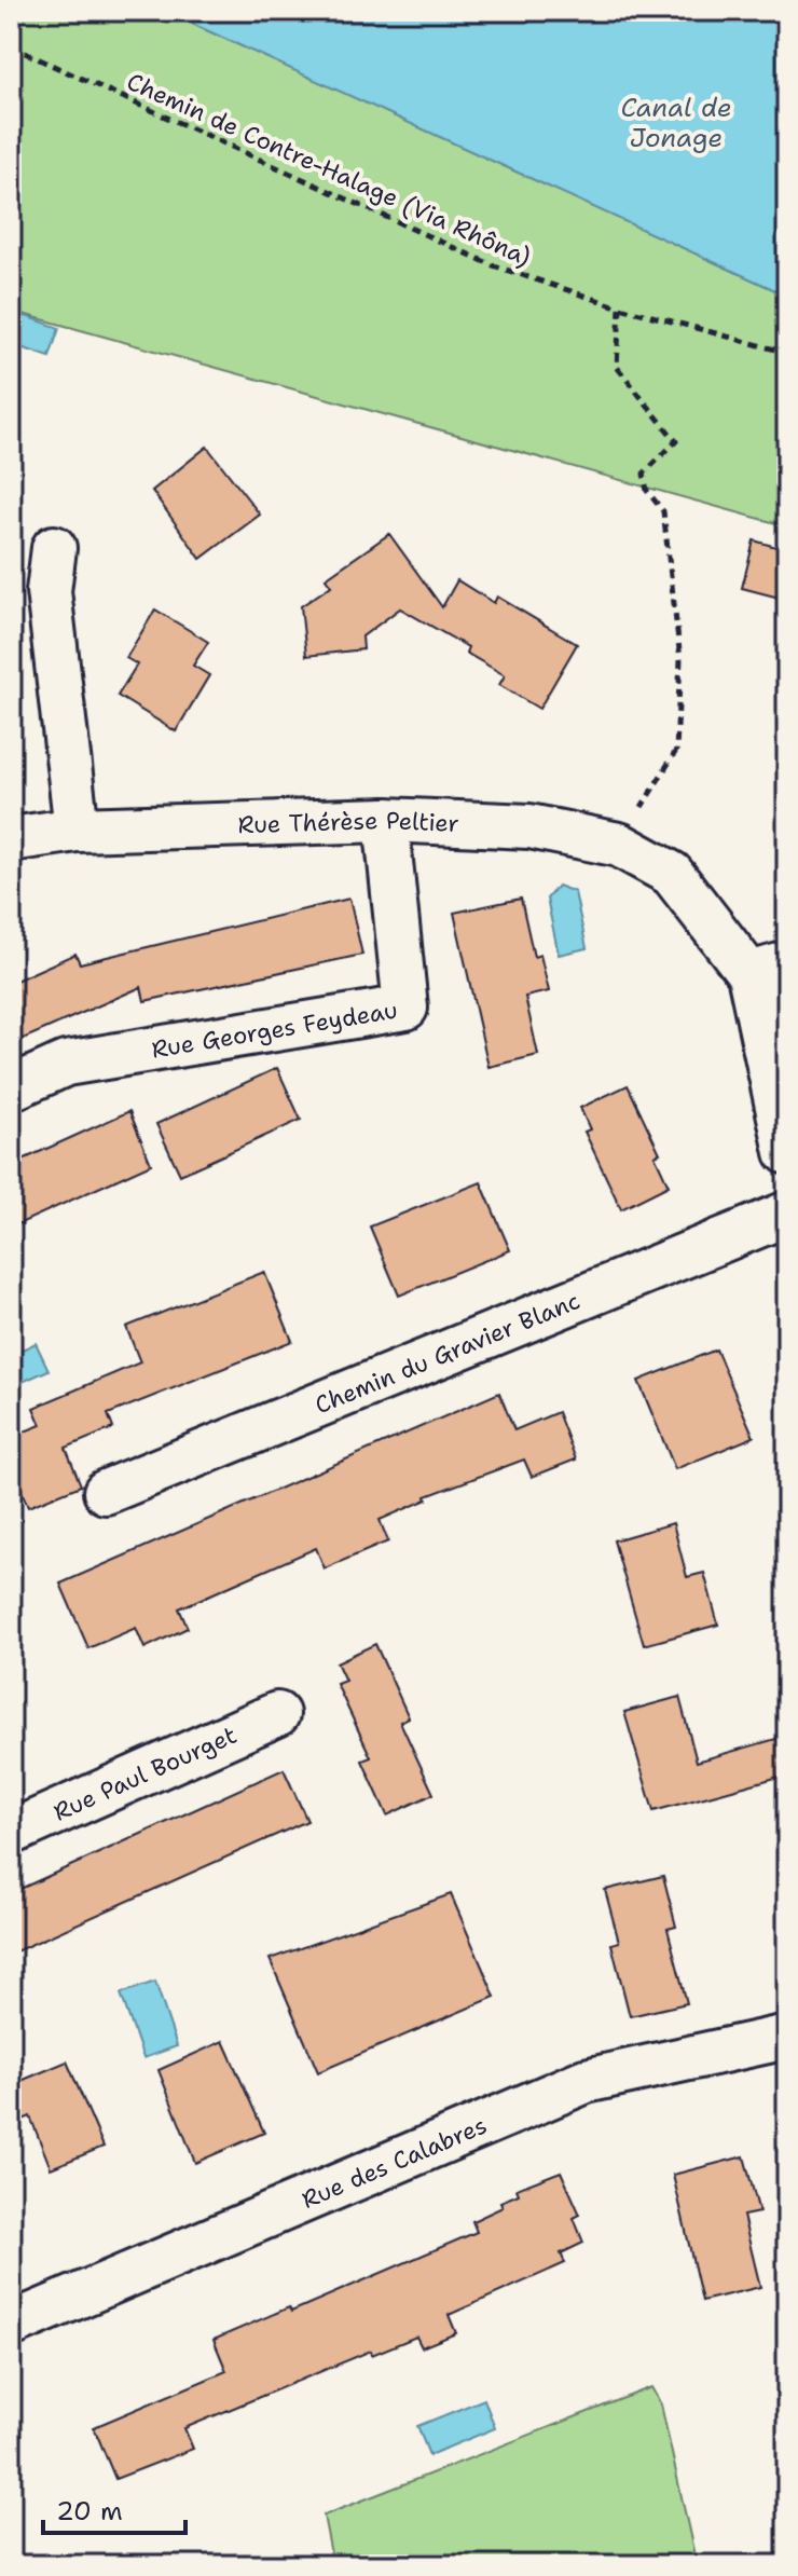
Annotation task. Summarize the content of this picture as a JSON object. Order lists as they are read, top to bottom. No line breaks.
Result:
{"streets":{"street":["Rue Thérèse Peltier","Rue Georges Feydeau","Chemin du Gravier Blanc","Rue Paul Bourget","Rue des Calabres"],"path":["Chemin de Contre-Halage (Via Rhôna)"]},"crossings":[["Rue Thérèse Peltier","Rue Georges Feydeau"]],"water":["Canal de Jonage"],"scale_bar":"20 m"}
